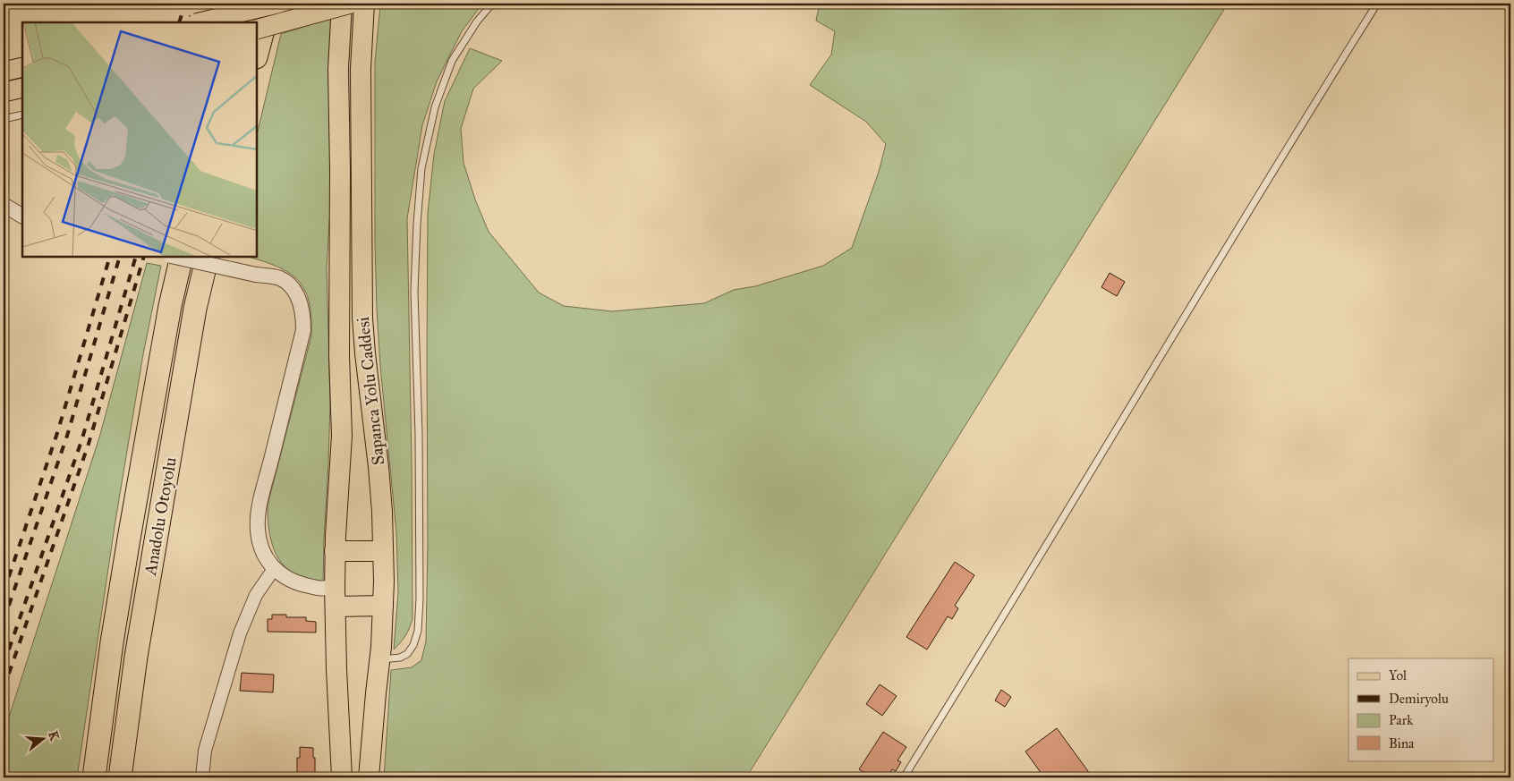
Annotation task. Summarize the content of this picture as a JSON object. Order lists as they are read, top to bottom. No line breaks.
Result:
{"streets":{"highway":["Sapanca Yolu Caddesi","Anadolu Otoyolu"]},"legend":["Yol","Demiryolu","Park","Bina"],"north":"right"}
